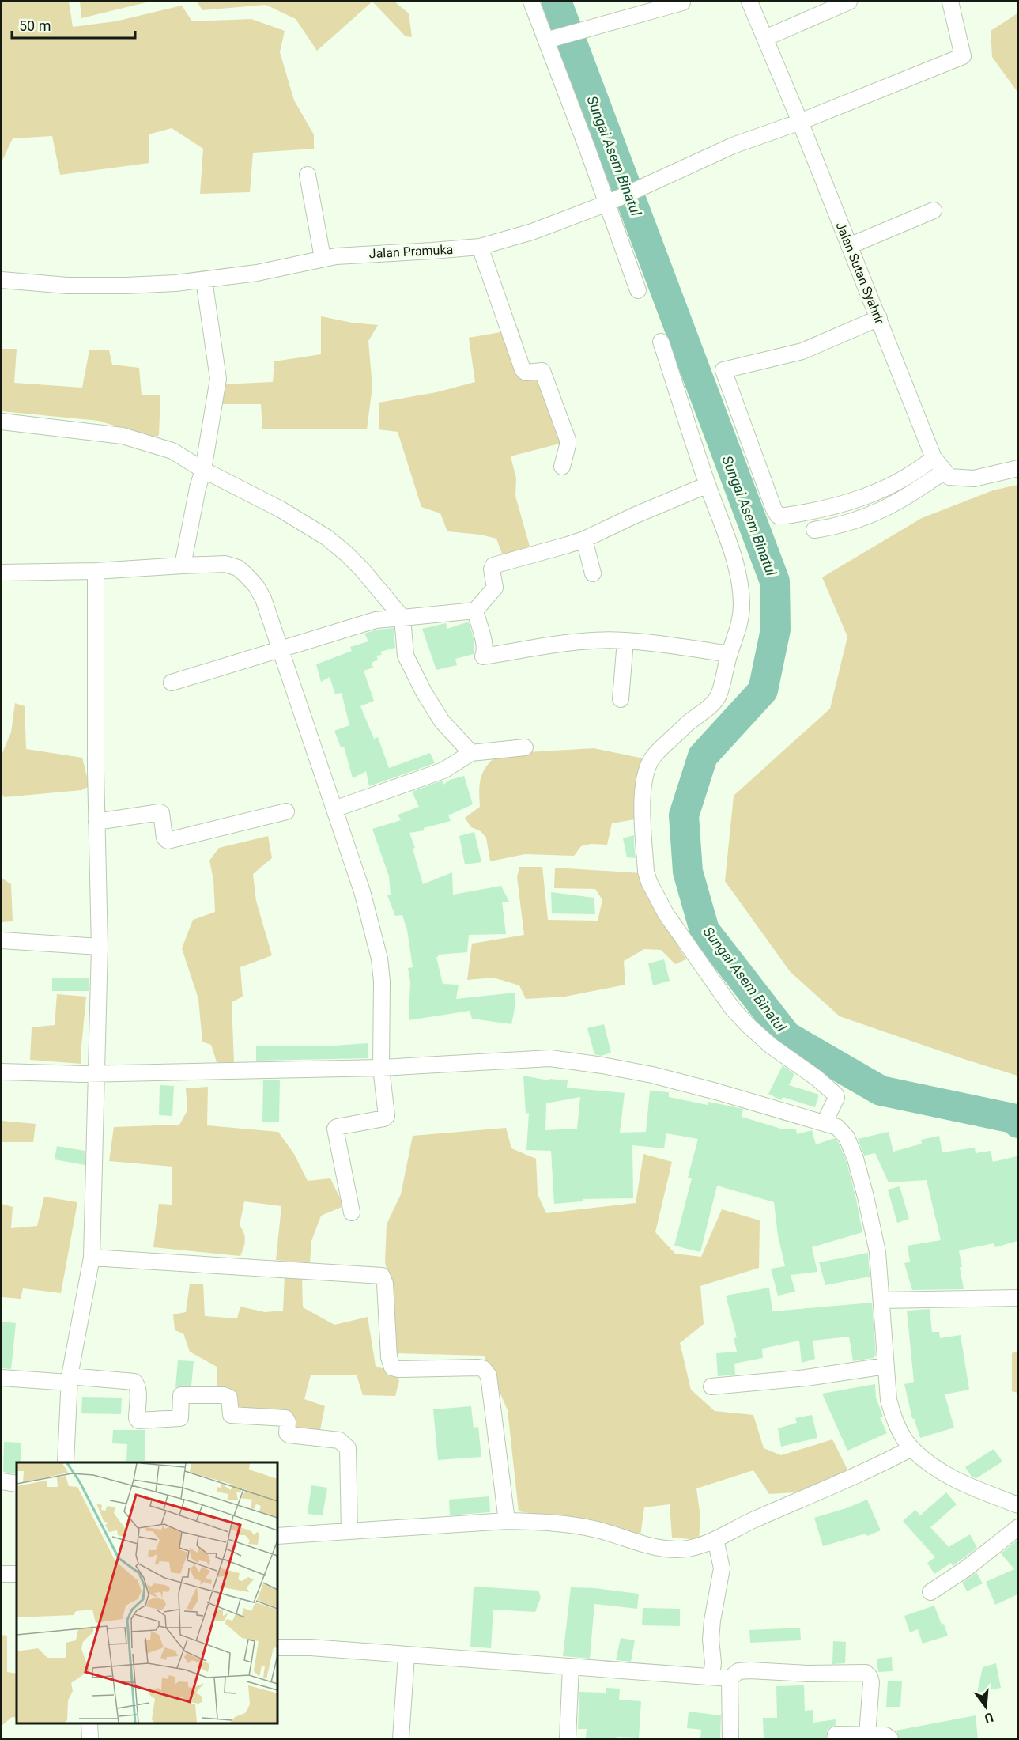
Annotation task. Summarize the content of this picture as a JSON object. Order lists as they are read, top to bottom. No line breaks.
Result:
{"streets":{"street":["Jalan Pramuka","Jalan Sutan Syahrir"]},"crossings":[["Jalan Pramuka","Jalan Sutan Syahrir"]],"water":["Sungai Asem Binatul"],"scale_bar":"50 m","north":"bottom"}
